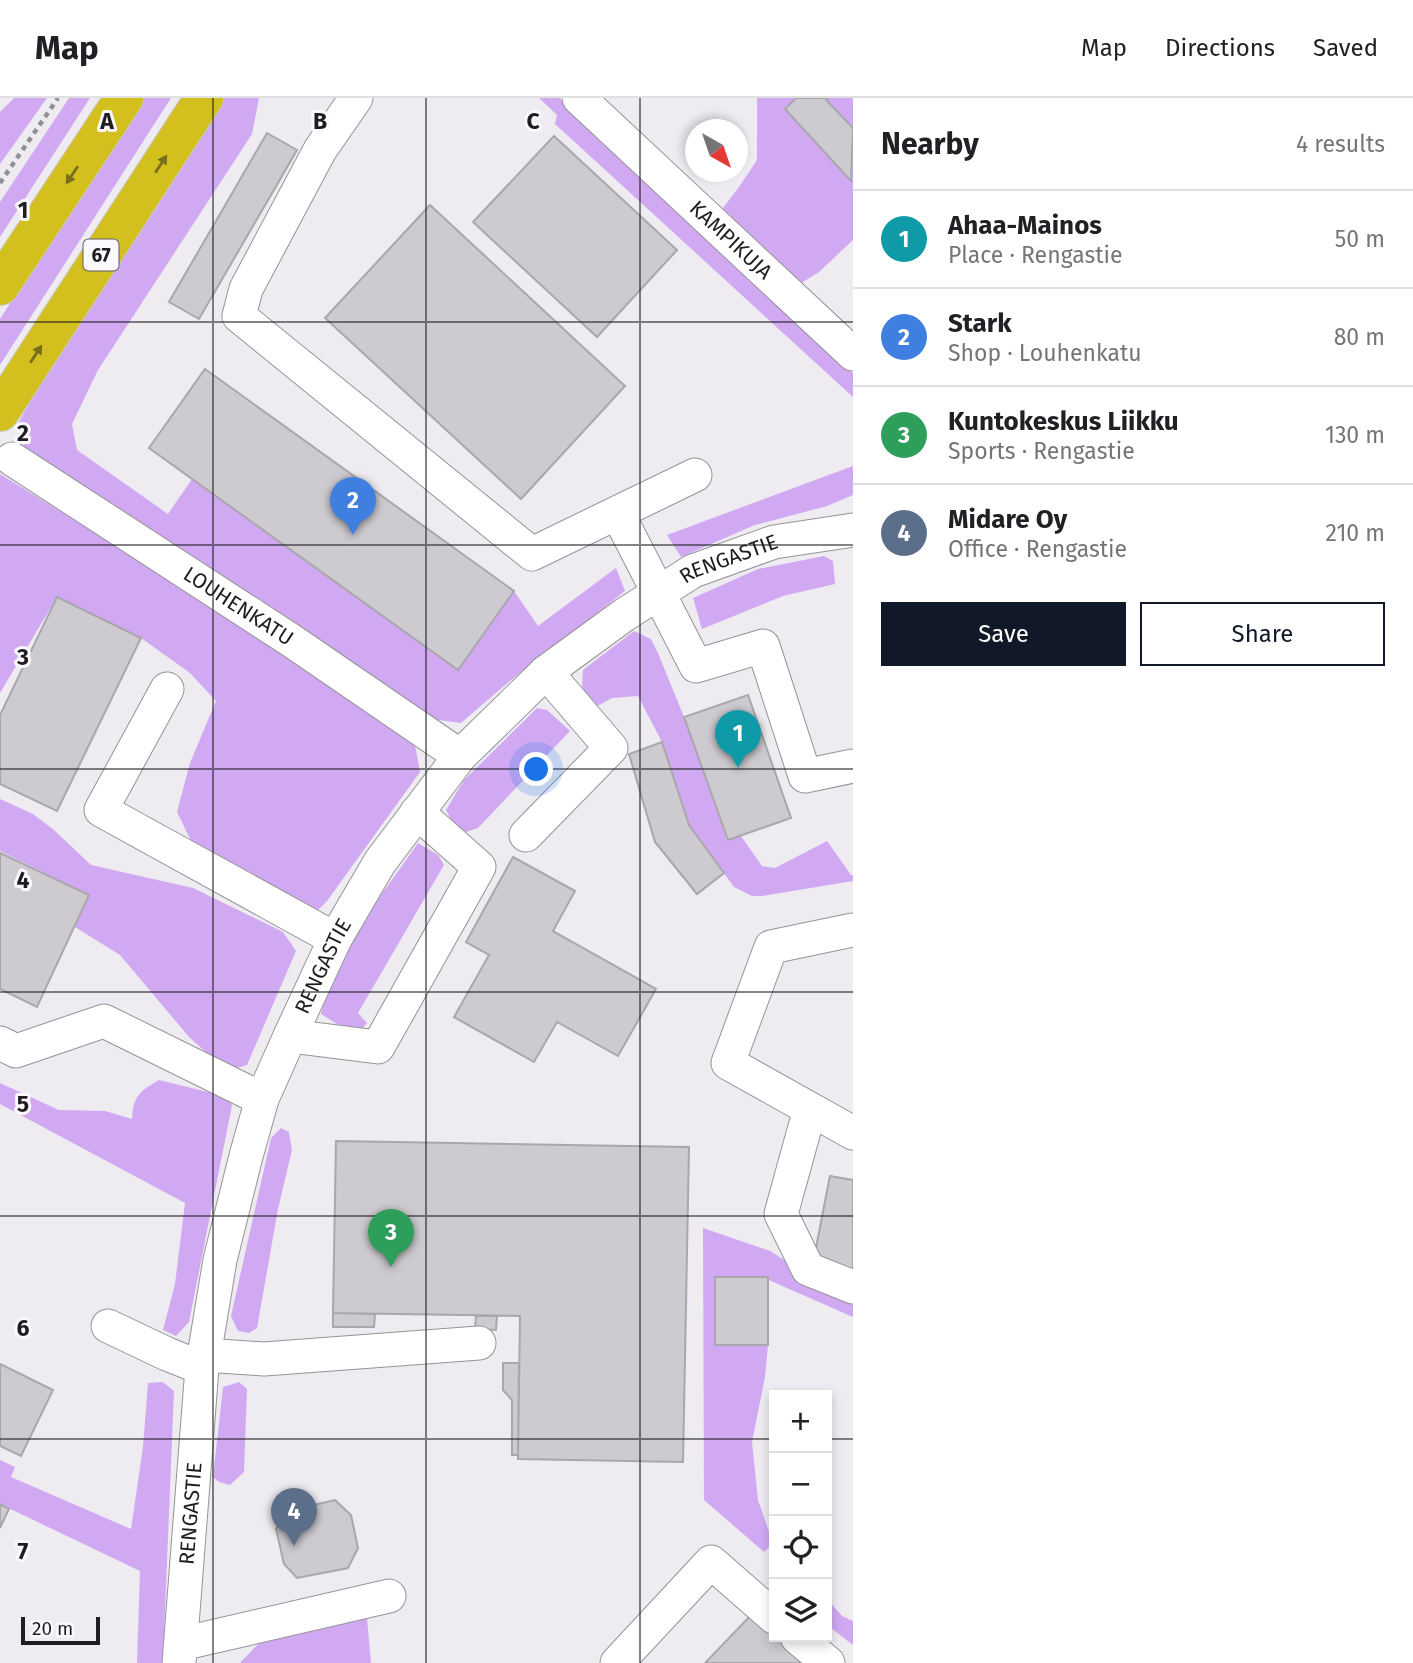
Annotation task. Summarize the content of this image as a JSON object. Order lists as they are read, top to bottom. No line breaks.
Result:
{"streets":{"highway":["67"],"street":["KAMPIKUJA","RENGASTIE","LOUHENKATU"]},"crossings":[["RENGASTIE","LOUHENKATU"]],"scale_bar":"20 m","north":"bottom right","page":{"header":"Map","nav":["Map","Directions","Saved"],"heading":["Nearby","4 results"],"list":[{"mark":"1","name":"Ahaa-Mainos","note":"Place · Rengastie","value":"50 m"},{"mark":"2","name":"Stark","note":"Shop · Louhenkatu","value":"80 m"},{"mark":"3","name":"Kuntokeskus Liikku","note":"Sports · Rengastie","value":"130 m"},{"mark":"4","name":"Midare Oy","note":"Office · Rengastie","value":"210 m"}],"pins":["2","1","3","4"],"buttons":["Save","Share"],"map_buttons":["+","−"],"scale":"20 m"},"grid":{"columns":["A","B","C"],"rows":["1","2","3","4","5","6","7"]}}
